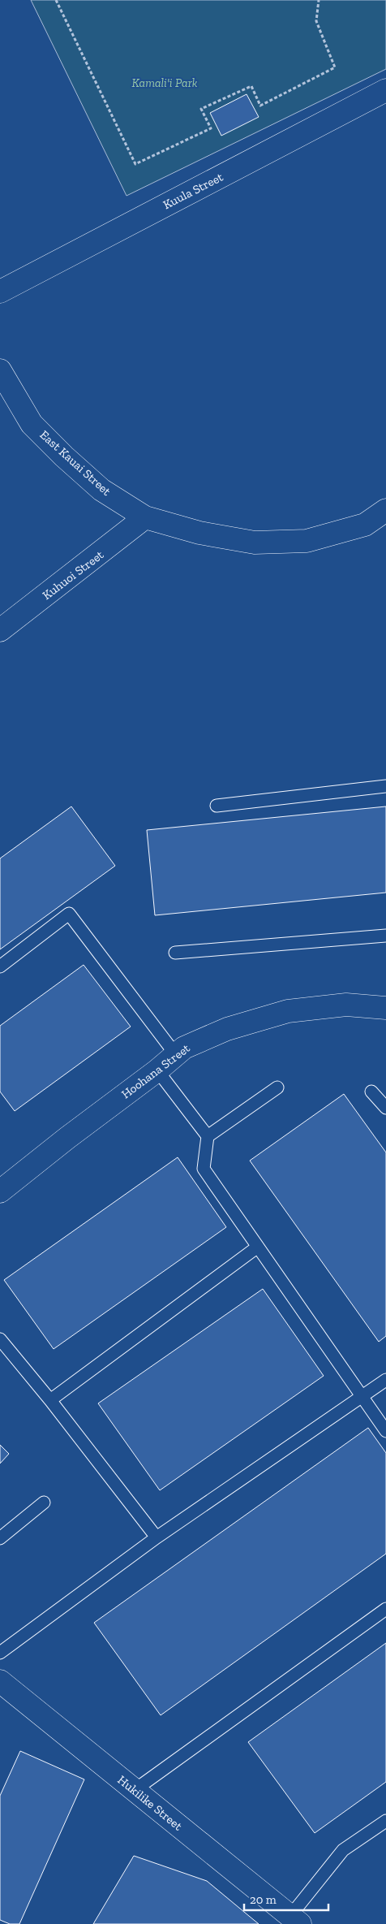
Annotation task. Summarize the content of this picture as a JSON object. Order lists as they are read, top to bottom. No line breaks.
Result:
{"streets":{"street":["Kuula Street","East Kauai Street","Kuhuoi Street","Hoohana Street","Hukilike Street"]},"crossings":[["East Kauai Street","Kuhuoi Street"]],"parks":["Kamali'i Park"],"scale_bar":"20 m"}
